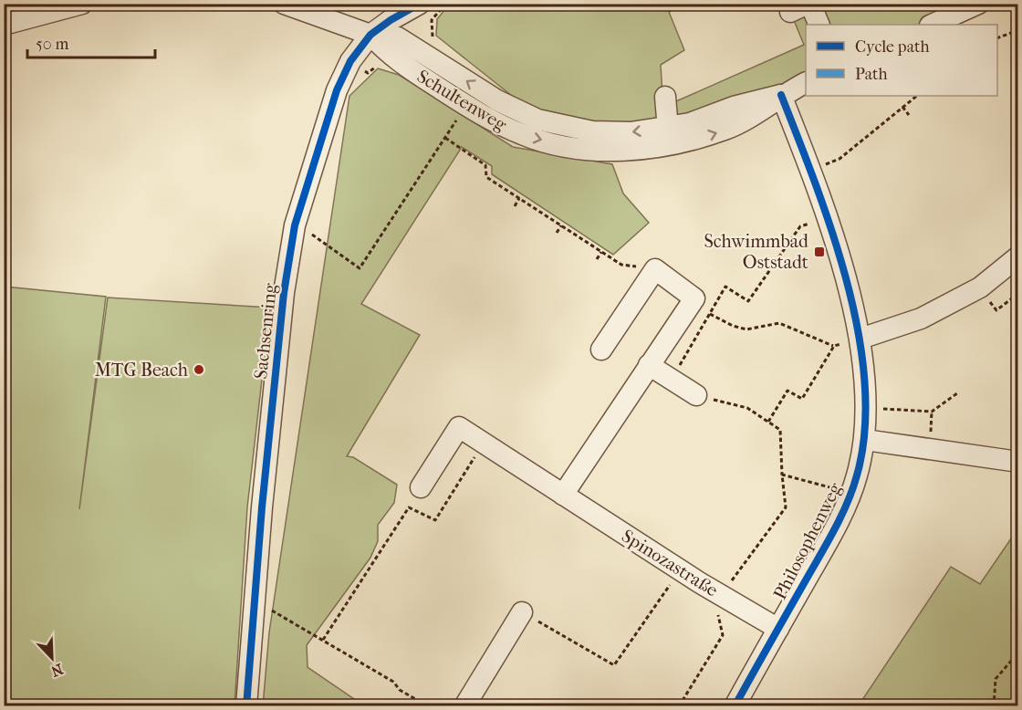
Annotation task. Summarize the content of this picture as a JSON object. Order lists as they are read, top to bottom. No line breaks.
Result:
{"streets":{"street":["Schultenweg","Sachsenring","Philosophenweg","Spinozastraße"]},"crossings":[["Schultenweg","Sachsenring"],["Schultenweg","Philosophenweg"],["Philosophenweg","Spinozastraße"]],"places":{"transit":["Schwimmbad Oststadt"],"other":["MTG Beach"]},"legend":["Cycle path","Path"],"scale_bar":"50 m","north":"bottom right"}
